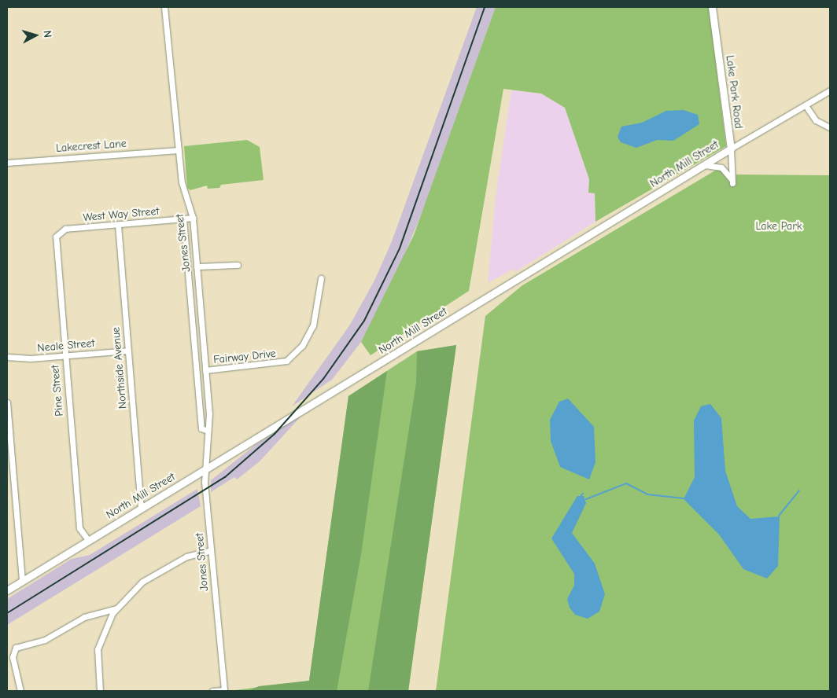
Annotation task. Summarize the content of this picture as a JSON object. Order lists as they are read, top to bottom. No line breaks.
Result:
{"streets":{"main road":["Lake Park Road","North Mill Street"],"street":["Lakecrest Lane","West Way Street","Jones Street","Neale Street","Fairway Drive","Northside Avenue","Pine Street"]},"crossings":[["Lake Park Road","North Mill Street"],["Lakecrest Lane","Jones Street"],["North Mill Street","Jones Street"],["North Mill Street","Northside Avenue"],["North Mill Street","Pine Street"],["West Way Street","Jones Street"],["West Way Street","Northside Avenue"],["West Way Street","Pine Street"],["Jones Street","Fairway Drive"],["Neale Street","Northside Avenue"],["Neale Street","Pine Street"]],"parks":["Lake Park"],"north":"right"}
